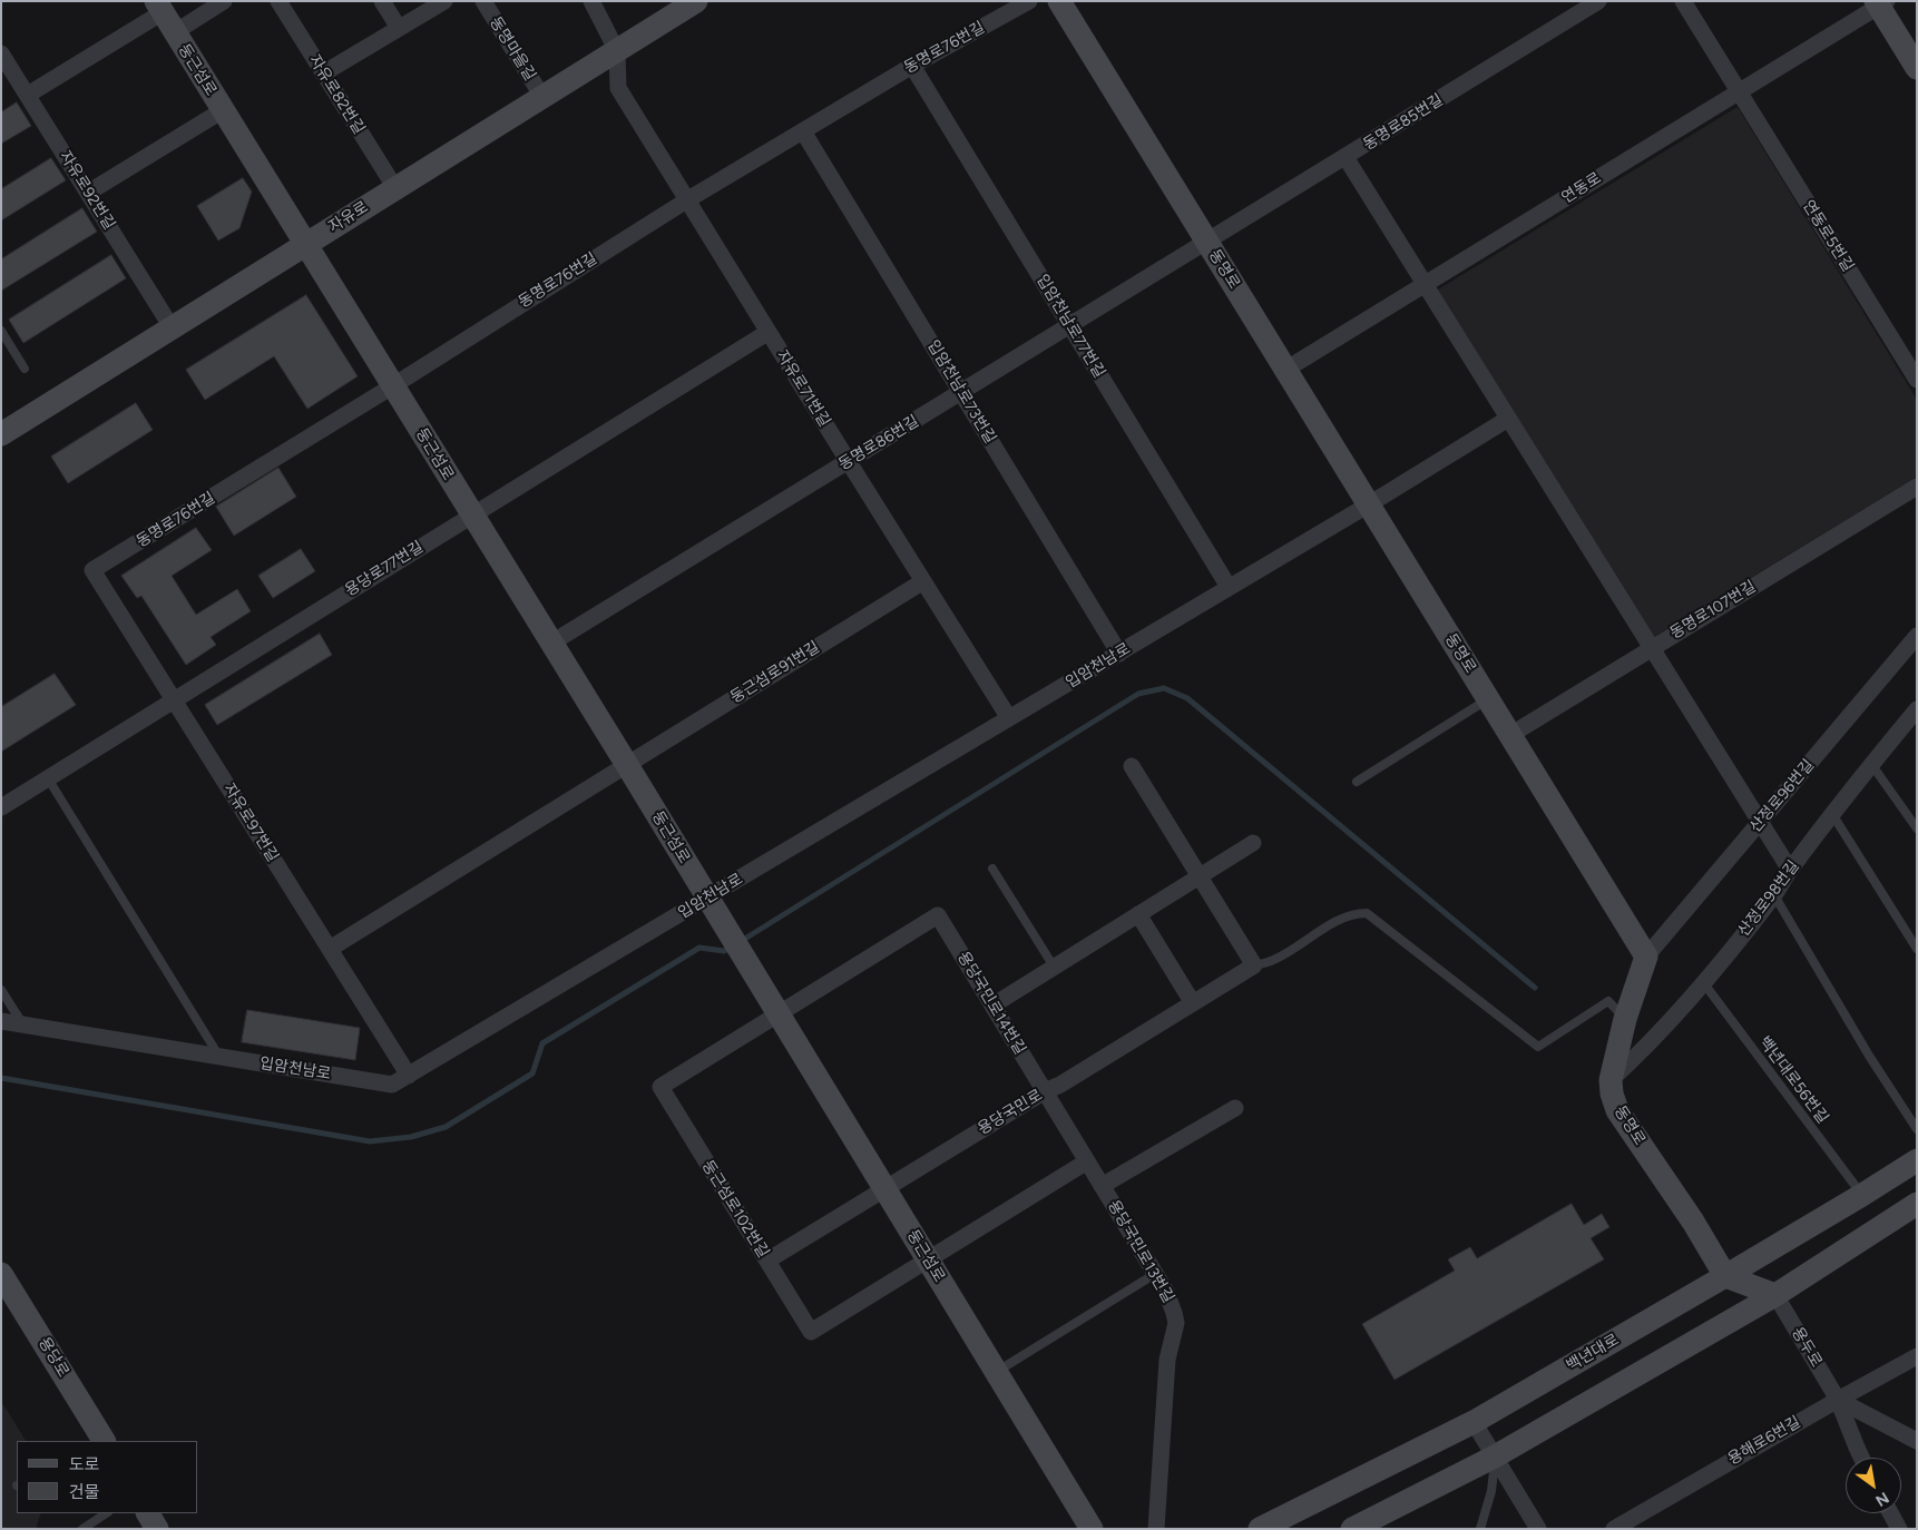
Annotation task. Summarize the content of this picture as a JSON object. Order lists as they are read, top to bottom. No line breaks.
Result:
{"streets":{"street":["동명로76번길","동명마을길","둥근섬로","자유로82번길","동명로85번길","연동로","자유로92번길","자유로","연동로5번길","동명로","입암천남로77번길","자유로71번길","입암천남로73번길","동명로86번길","용당로77번길","동명로107번길","입암천남로","둥근섬로91번길","산정로96번길","자유로97번길","산정로98번길","용당국민로14번길","용당국민로","둥근섬로102번길","용당국민로13번길","용두로","백년대로","용당로","용해로6번길"],"lane":["백년대로56번길"]},"crossings":[["동명로76번길","둥근섬로"],["동명로76번길","입암천남로77번길"],["동명로76번길","자유로71번길"],["동명로76번길","입암천남로73번길"],["동명로76번길","자유로97번길"],["동명마을길","자유로"],["둥근섬로","자유로"],["둥근섬로","동명로86번길"],["둥근섬로","용당로77번길"],["둥근섬로","입암천남로"],["둥근섬로","둥근섬로91번길"],["둥근섬로","용당국민로14번길"],["둥근섬로","용당국민로"],["둥근섬로","둥근섬로102번길"],["자유로82번길","자유로"],["동명로85번길","동명로"],["동명로85번길","동명로86번길"],["연동로","연동로5번길"],["연동로","동명로"],["자유로92번길","자유로"],["자유로","자유로71번길"],["동명로","동명로86번길"],["동명로","동명로107번길"],["동명로","입암천남로"],["동명로","산정로96번길"],["동명로","산정로98번길"],["동명로","백년대로"],["입암천남로77번길","동명로86번길"],["입암천남로77번길","입암천남로"],["자유로71번길","동명로86번길"],["자유로71번길","용당로77번길"],["자유로71번길","입암천남로"],["자유로71번길","둥근섬로91번길"],["입암천남로73번길","동명로86번길"],["입암천남로73번길","입암천남로"],["용당로77번길","자유로97번길"],["입암천남로","자유로97번길"],["둥근섬로91번길","자유로97번길"],["산정로98번길","백년대로56번길"],["용당국민로14번길","용당국민로"],["용당국민로14번길","둥근섬로102번길"],["용당국민로14번길","용당국민로13번길"],["백년대로56번길","백년대로"],["용당국민로","둥근섬로102번길"],["용당국민로","용당국민로13번길"],["용두로","용해로6번길"]],"legend":["도로","건물"],"north":"bottom right"}
